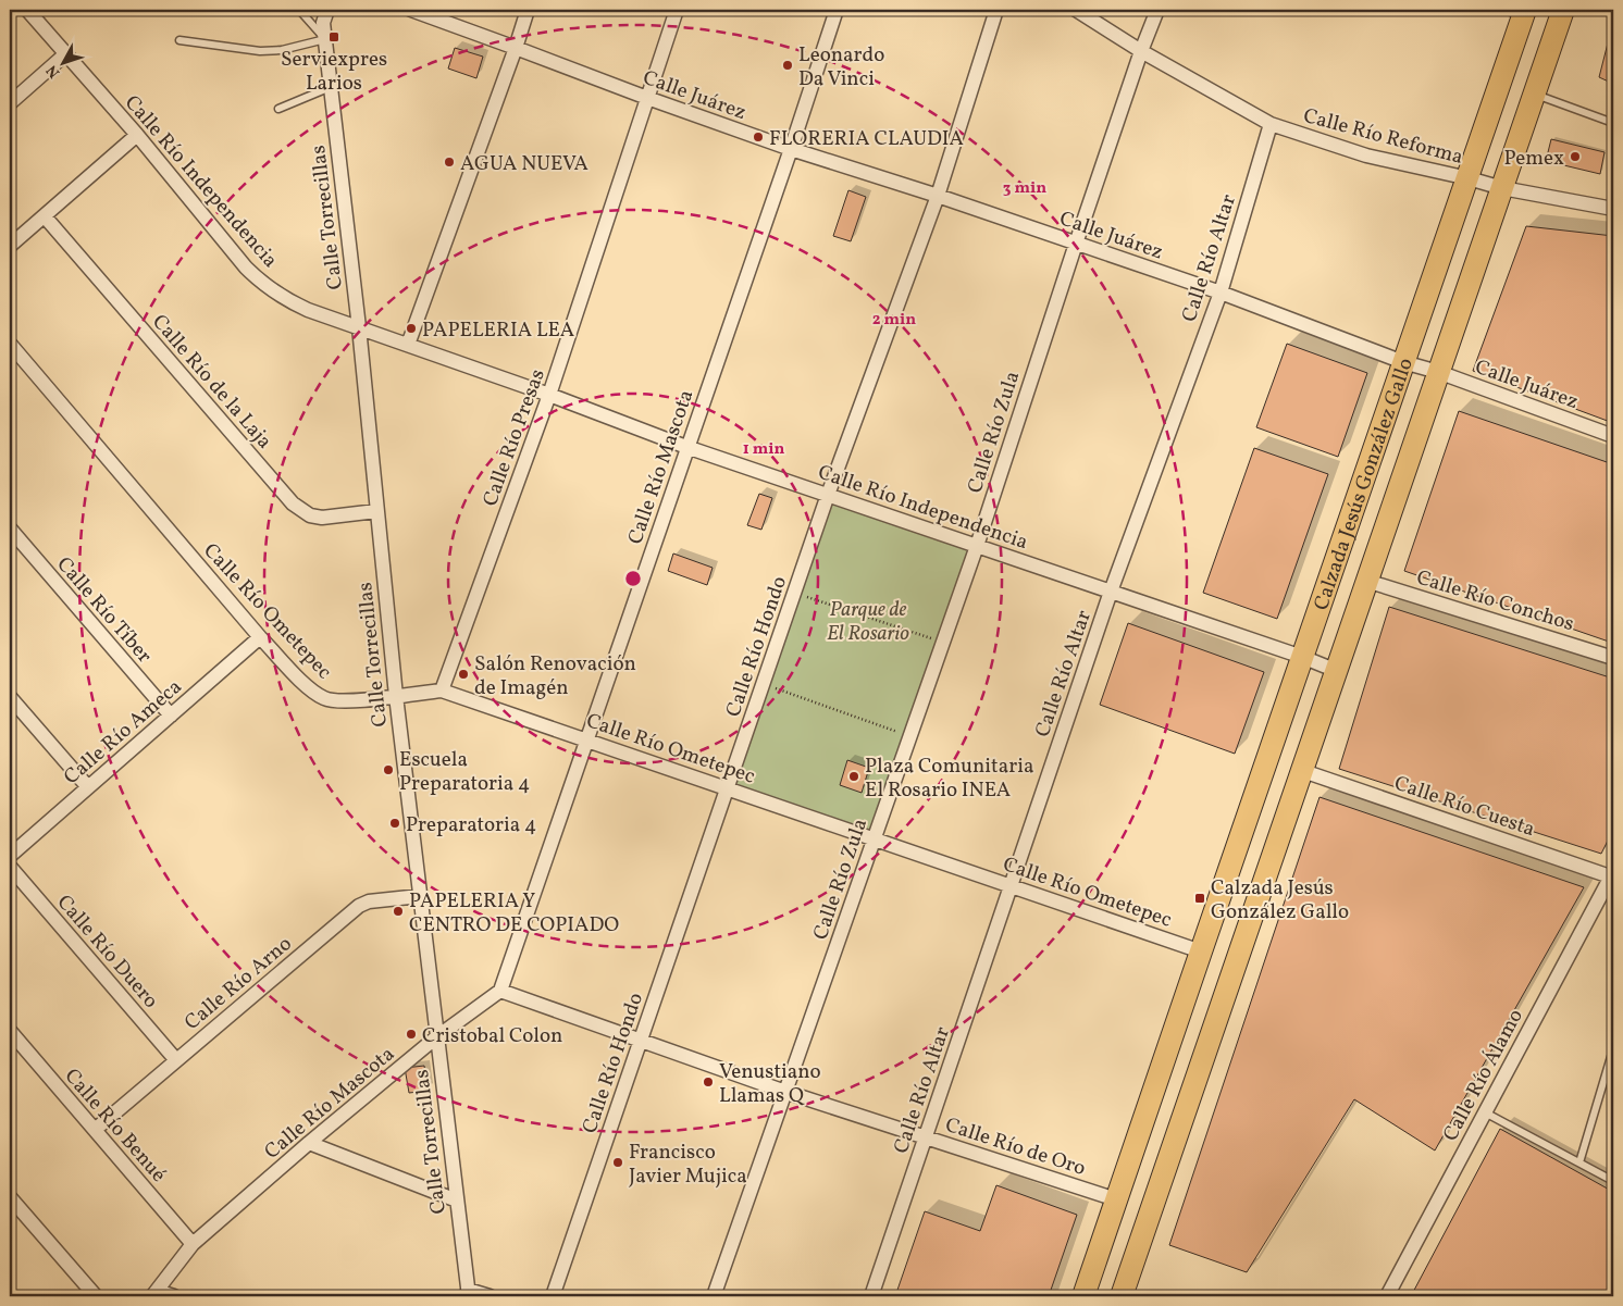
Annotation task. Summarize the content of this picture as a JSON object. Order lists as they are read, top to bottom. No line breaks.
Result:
{"streets":{"main road":["Calzada Jesús González Gallo"],"street":["Calle Juárez","Calle Río Reforma","Calle Río Independencia","Calle Torrecillas","Calle Río Altar","Calle Río de la Laja","Calle Río Zula","Calle Río Presas","Calle Río Mascota","Calle Río Conchos","Calle Río Tíber","Calle Río Ometepec","Calle Río Hondo","Calle Río Ameca","Calle Río Cuesta","Calle Río Duero","Calle Río Arno","Calle Río Álamo","Calle Río Benué","Calle Río de Oro"]},"crossings":[["Calle Juárez","Calle Río Altar"],["Calle Juárez","Calle Río Zula"],["Calle Juárez","Calle Río Presas"],["Calle Juárez","Calle Río Mascota"],["Calle Juárez","Calzada Jesús González Gallo"],["Calle Juárez","Calle Río Hondo"],["Calle Río Reforma","Calle Río Altar"],["Calle Río Reforma","Calle Río Zula"],["Calle Río Reforma","Calzada Jesús González Gallo"],["Calle Río Independencia","Calle Torrecillas"],["Calle Río Independencia","Calle Río Altar"],["Calle Río Independencia","Calle Río Zula"],["Calle Río Independencia","Calle Río Presas"],["Calle Río Independencia","Calle Río Mascota"],["Calle Río Independencia","Calzada Jesús González Gallo"],["Calle Río Independencia","Calle Río Hondo"],["Calle Torrecillas","Calle Río de la Laja"],["Calle Torrecillas","Calle Río Mascota"],["Calle Torrecillas","Calle Río Ometepec"],["Calle Torrecillas","Calle Río Arno"],["Calle Río Altar","Calle Río Ometepec"],["Calle Río Altar","Calle Río de Oro"],["Calle Río Zula","Calle Río Ometepec"],["Calle Río Zula","Calle Río de Oro"],["Calle Río Presas","Calle Río Ometepec"],["Calle Río Mascota","Calle Río Ometepec"],["Calle Río Mascota","Calle Río Benué"],["Calle Río Mascota","Calle Río de Oro"],["Calzada Jesús González Gallo","Calle Río Conchos"],["Calzada Jesús González Gallo","Calle Río Ometepec"],["Calzada Jesús González Gallo","Calle Río Cuesta"],["Calzada Jesús González Gallo","Calle Río de Oro"],["Calle Río Tíber","Calle Río Ameca"],["Calle Río Ometepec","Calle Río Hondo"],["Calle Río Ometepec","Calle Río Ameca"],["Calle Río Hondo","Calle Río de Oro"],["Calle Río Cuesta","Calle Río Álamo"],["Calle Río Duero","Calle Río Arno"],["Calle Río Arno","Calle Río Benué"]],"parks":["Parque de El Rosario"],"places":{"transit":["Serviexpres Larios","Calzada Jesús González Gallo"],"other":["Leonardo Da Vinci","FLORERIA CLAUDIA","Pemex","AGUA NUEVA","PAPELERIA LEA","Salón Renovación de Imagén","Escuela Preparatoria 4","Plaza Comunitaria El Rosario INEA","Preparatoria 4","PAPELERIA Y CENTRO DE COPIADO","Cristobal Colon","Venustiano Llamas Q","Francisco Javier Mujica"]},"north":"bottom left","rings":["3 min","2 min","1 min"]}
